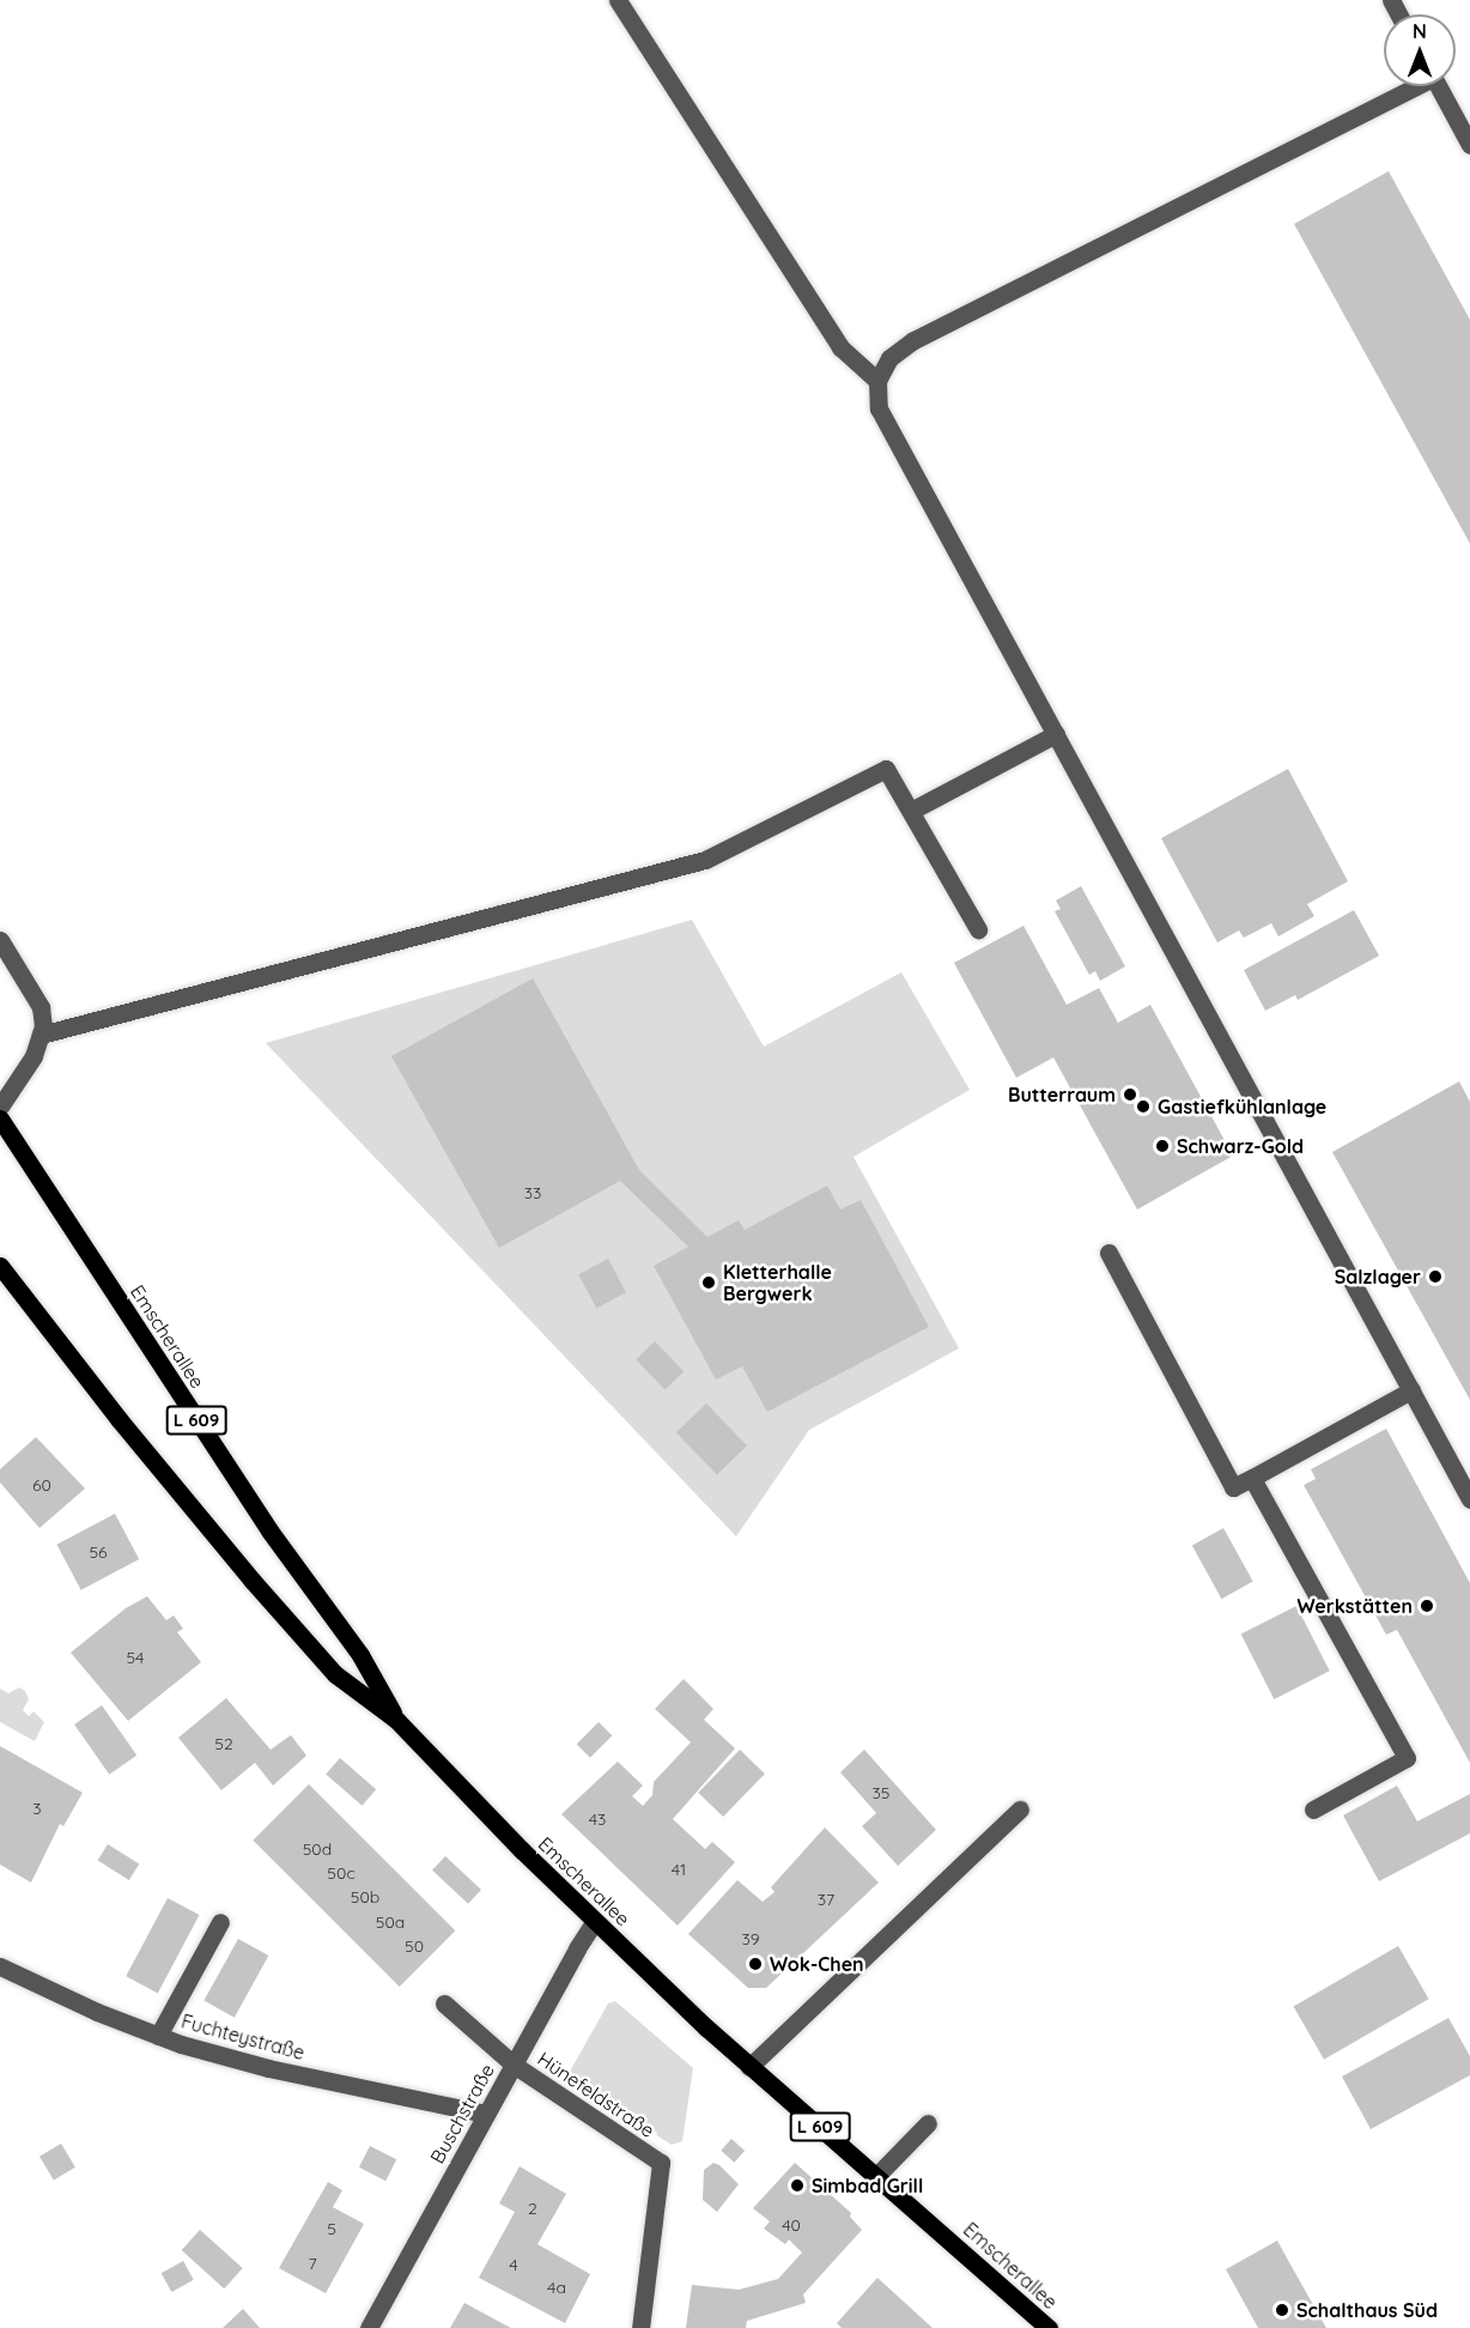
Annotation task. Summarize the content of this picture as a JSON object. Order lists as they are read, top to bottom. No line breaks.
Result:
{"streets":{"main road":["Emscherallee","L 609"],"street":["Fuchteystraße","Hünefeldstraße","Buschstraße"]},"crossings":[["Emscherallee","Buschstraße"],["Fuchteystraße","Buschstraße"],["Hünefeldstraße","Buschstraße"]],"places":["Butterraum","Gastiefkühlanlage","Schwarz-Gold","Salzlager","Kletterhalle Bergwerk","Werkstätten","Wok-Chen","Simbad Grill","Schalthaus Süd"],"house_numbers":["33","60","56","54","52","35","3","43","50d","41","50c","50b","37","50a","39","50","2","40","5","7","4","4a"],"north":"top"}
